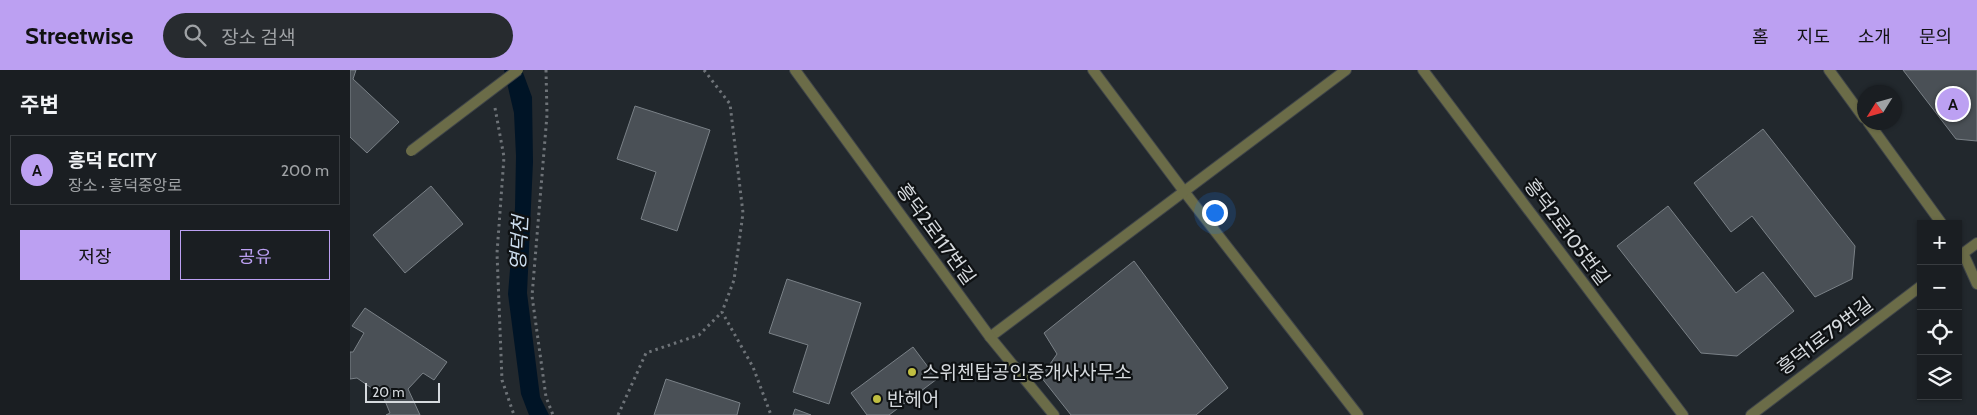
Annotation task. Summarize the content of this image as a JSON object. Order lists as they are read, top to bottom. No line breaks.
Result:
{"streets":{"street":["흥덕2로105번길","흥덕2로117번길","흥덕1로79번길"]},"water":["영덕천"],"places":["스위첸탑공인중개사사무소","반헤어"],"scale_bar":"20 m","north":"bottom left","page":{"header":"Streetwise","search":"장소 검색","nav":["홈","지도","소개","문의"],"heading":"주변","pins":"A","list":[{"mark":"A","name":"흥덕 ECITY","note":"장소 · 흥덕중앙로","value":"200 m"}],"buttons":["저장","공유"],"map_buttons":["+","−"],"scale":"20 m"}}
